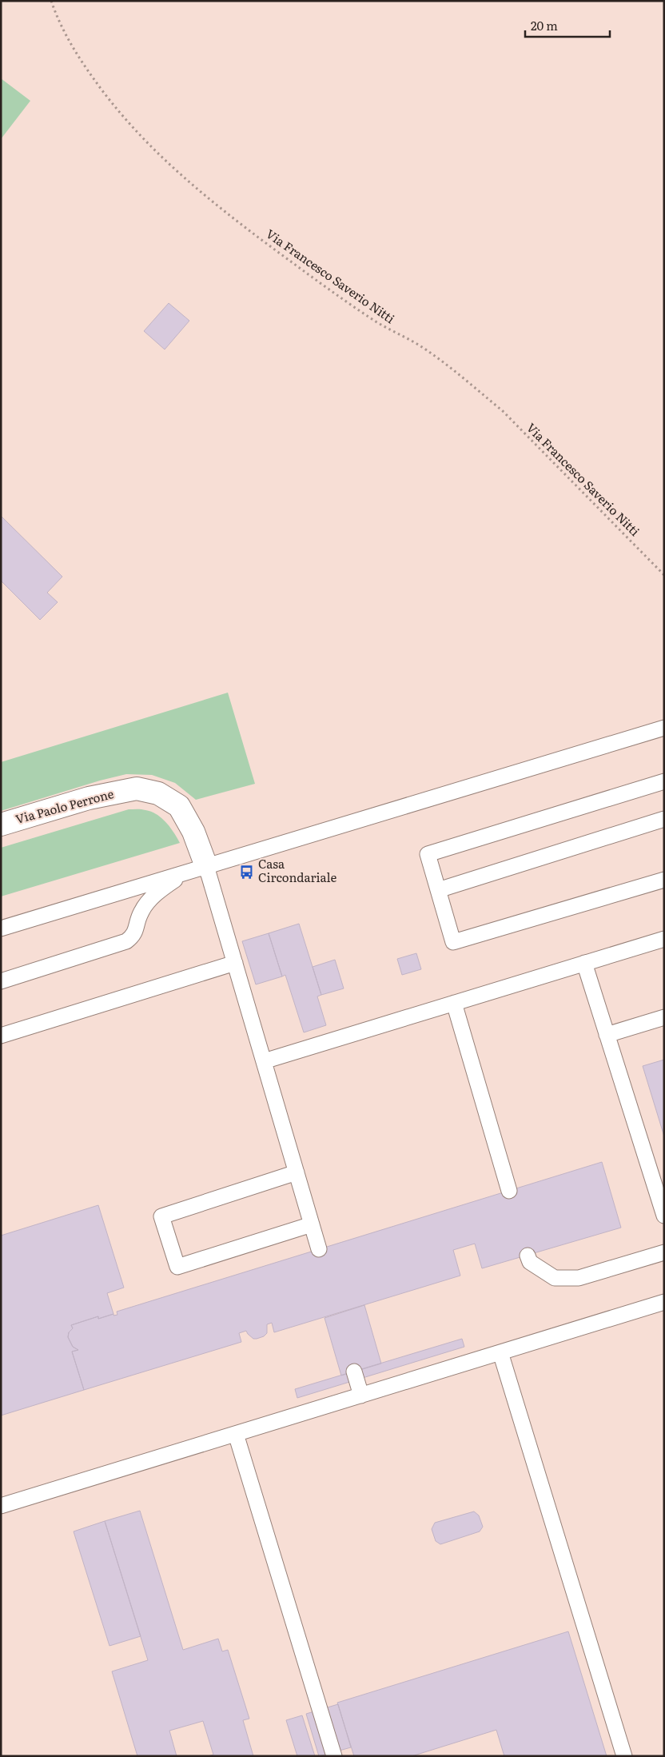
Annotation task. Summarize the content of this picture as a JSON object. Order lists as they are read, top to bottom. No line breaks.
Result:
{"streets":{"street":["Via Paolo Perrone"],"path":["Via Francesco Saverio Nitti"]},"places":{"bus stop":["Casa Circondariale"]},"scale_bar":"20 m"}
